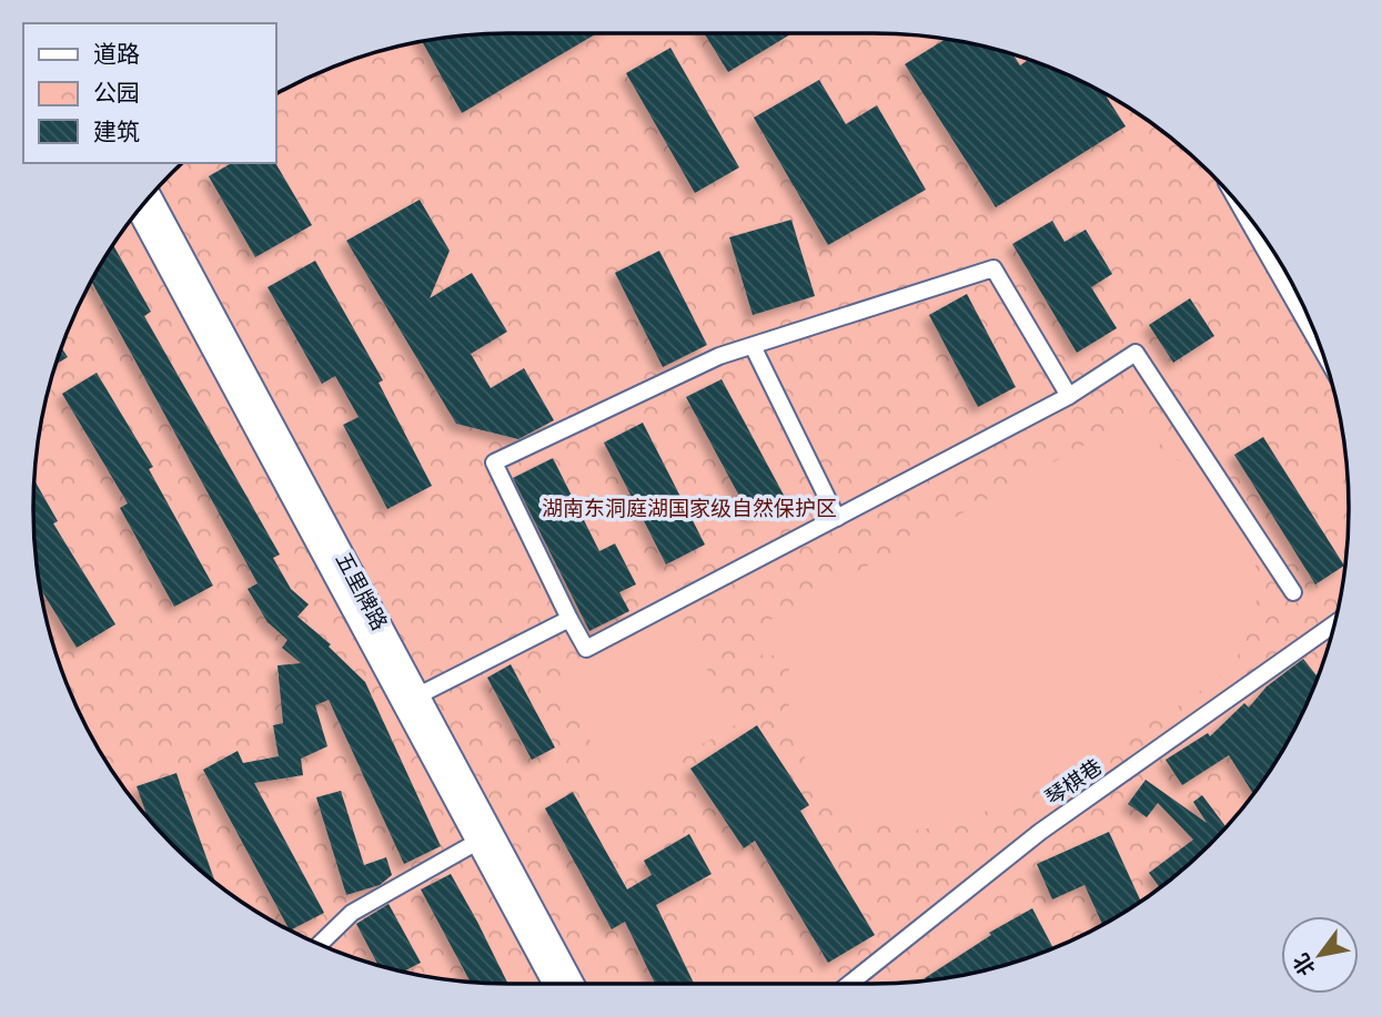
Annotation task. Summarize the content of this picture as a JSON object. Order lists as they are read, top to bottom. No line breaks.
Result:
{"streets":{"main road":["五里牌路"],"street":["琴棋巷"]},"parks":["湖南东洞庭湖国家级自然保护区"],"legend":["道路","公园","建筑"],"north":"bottom left"}
